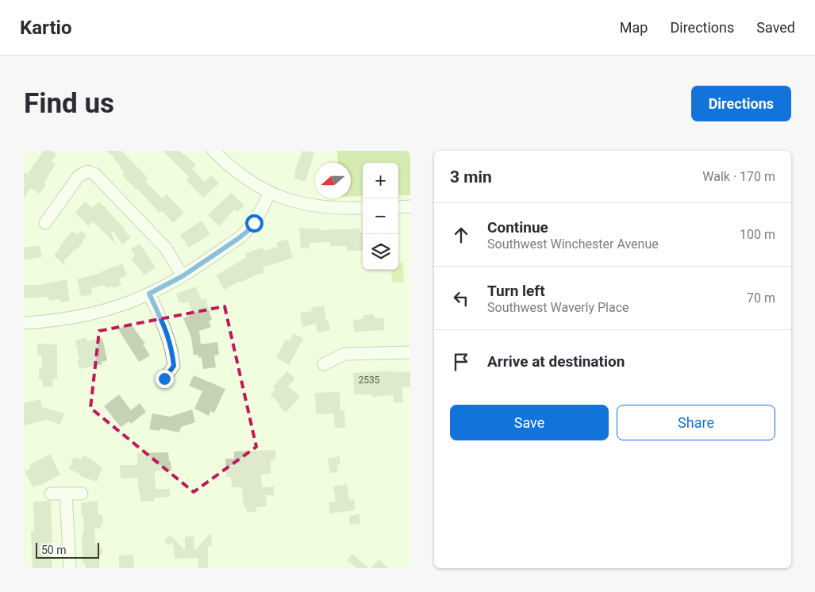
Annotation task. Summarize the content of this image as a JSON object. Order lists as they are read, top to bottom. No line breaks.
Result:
{"house_numbers":["2535"],"scale_bar":"50 m","north":"left","page":{"header":"Kartio","nav":["Map","Directions","Saved"],"buttons":["Directions",["Save","Share"]],"title":"Find us","heading":["3 min","Walk · 170 m"],"map_buttons":["+","−"],"list":[["Continue","Southwest Winchester Avenue","100 m"],["Turn left","Southwest Waverly Place","70 m"],"Arrive at destination"],"scale":"50 m"}}
